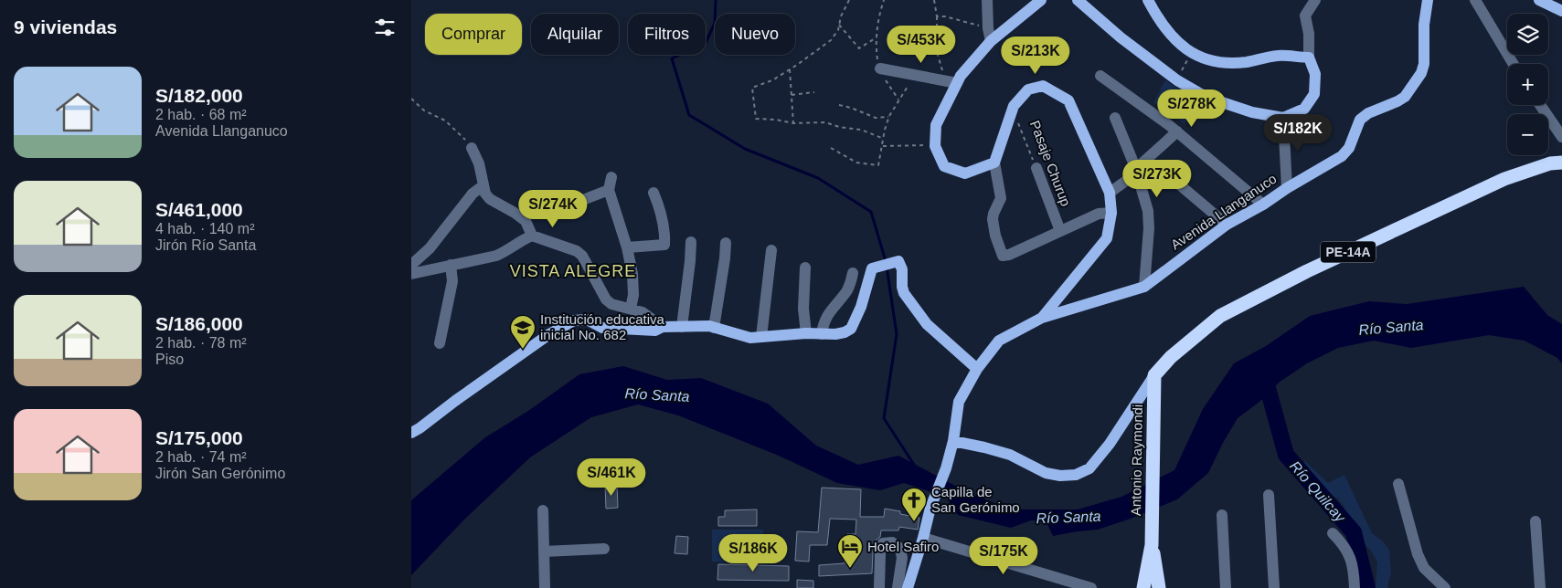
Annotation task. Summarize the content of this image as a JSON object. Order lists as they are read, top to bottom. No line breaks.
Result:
{"streets":{"highway":["PE-14A","Antonio Raymondi"],"main road":["Avenida Llanganuco"],"street":["Pasaje Churup"]},"crossings":[["PE-14A","Antonio Raymondi"]],"districts":["VISTA ALEGRE"],"water":["Río Santa","Río Quilcay"],"places":{"school or university":["Institución educativa inicial No. 682"],"church":["Capilla de San Gerónimo"],"hotel":["Hotel Safiro"]},"page":{"heading":"9 viviendas","map_buttons":["+","−"],"chip":["Comprar","Alquilar","Filtros","Nuevo"],"price":["S/453K","S/213K","S/278K","S/182K","S/273K","S/274K","S/461K","S/186K","S/175K"],"list":[{"name":"S/182,000","note":"2 hab. · 68 m² · Avenida Llanganuco"},{"name":"S/461,000","note":"4 hab. · 140 m² · Jirón Río Santa"},{"name":"S/186,000","note":"2 hab. · 78 m² · Piso"},{"name":"S/175,000","note":"2 hab. · 74 m² · Jirón San Gerónimo"}]}}
